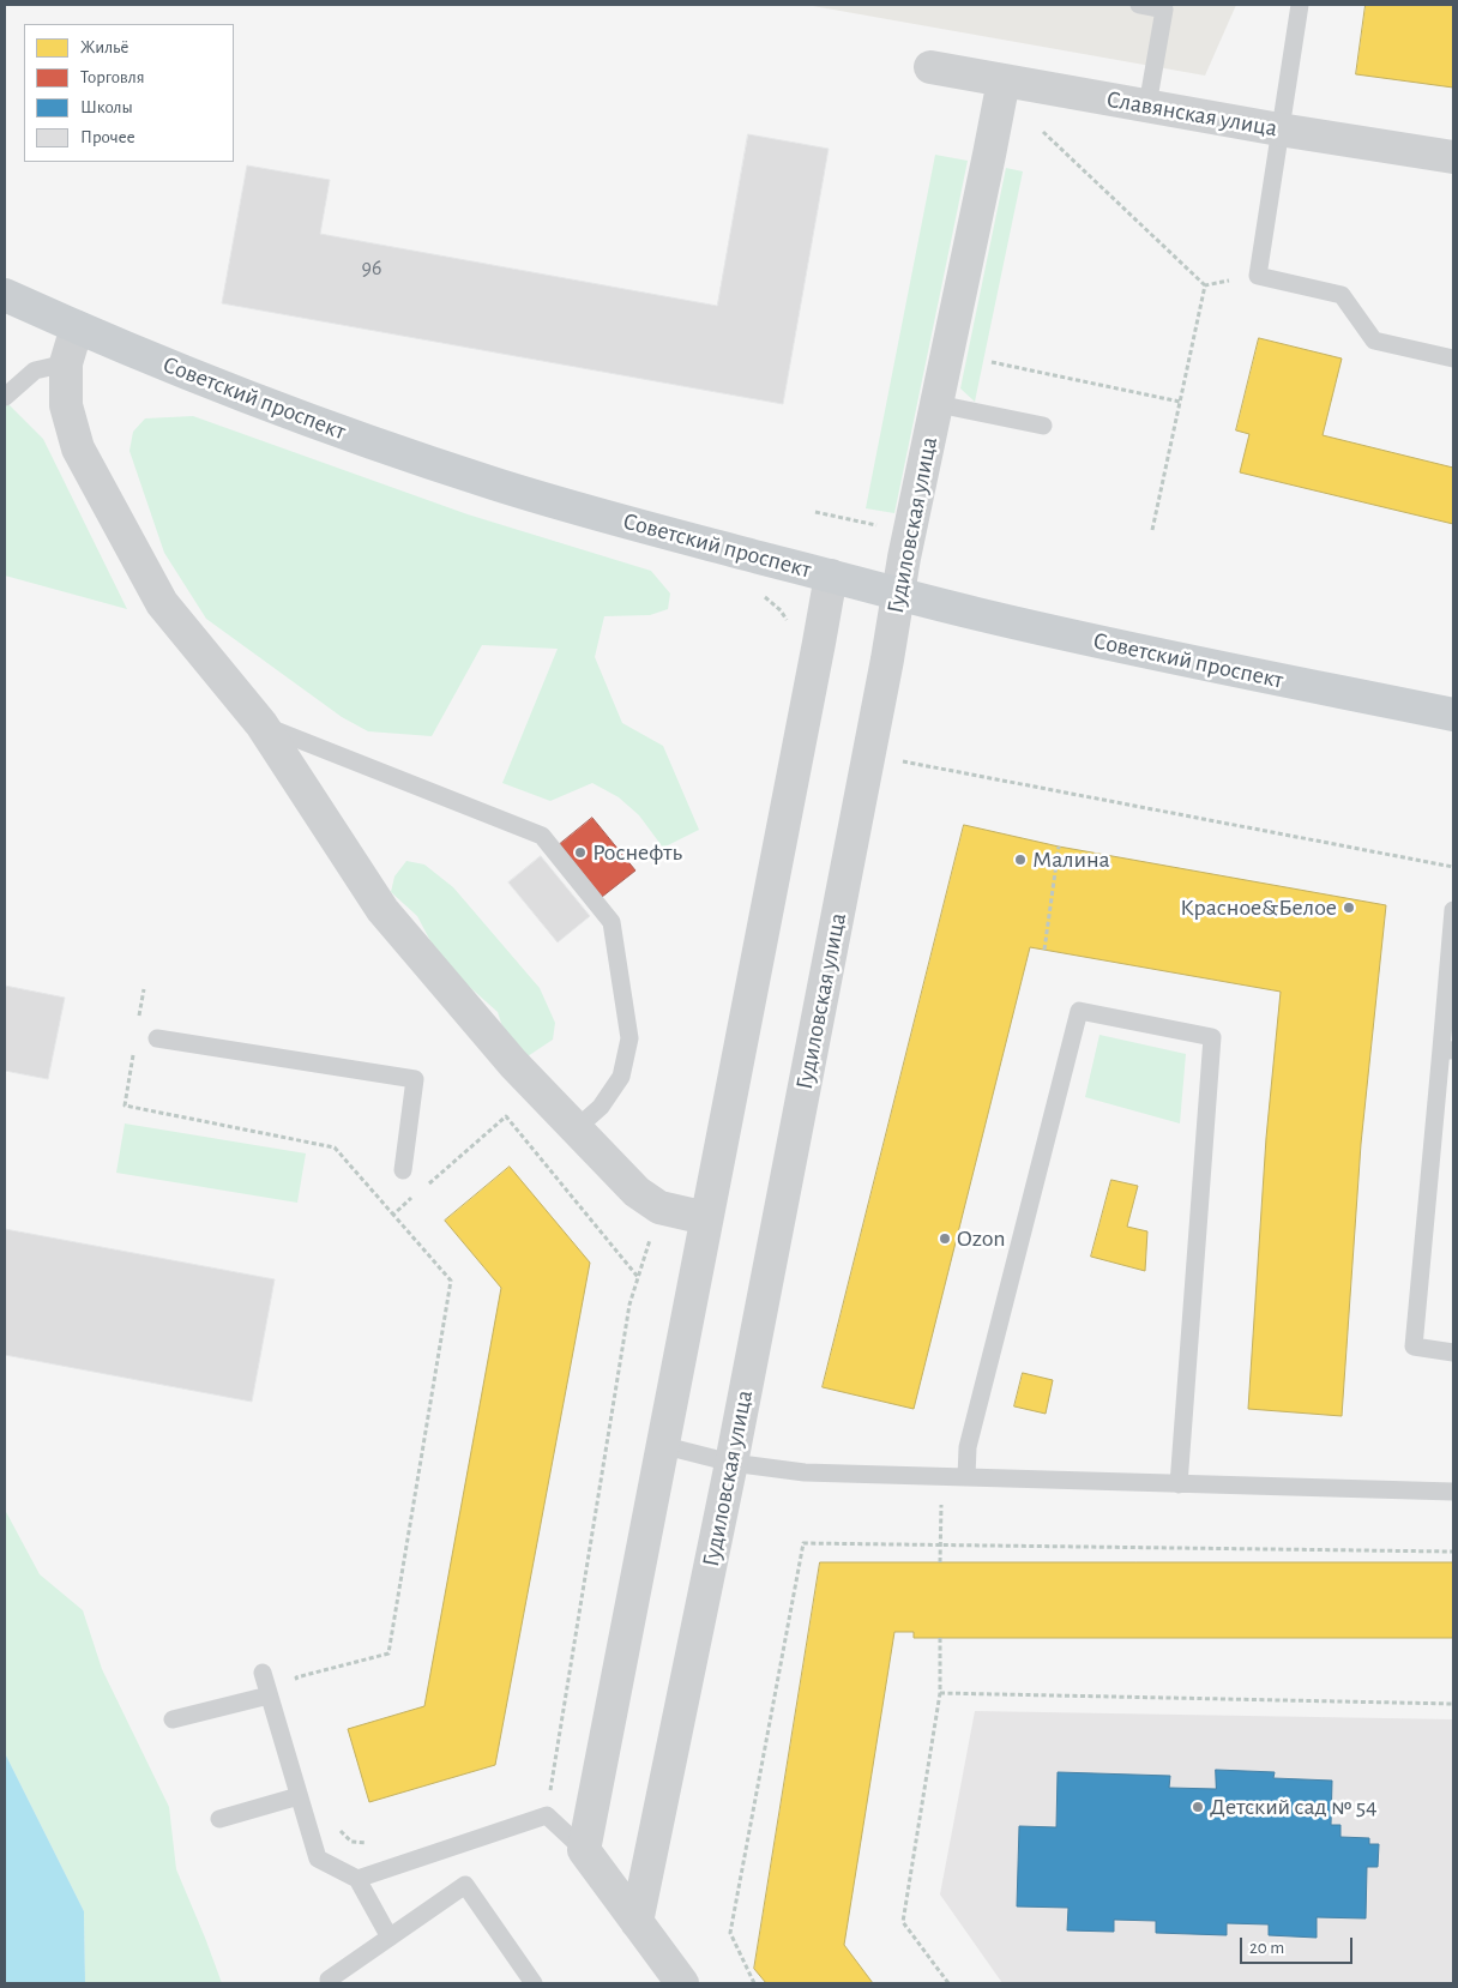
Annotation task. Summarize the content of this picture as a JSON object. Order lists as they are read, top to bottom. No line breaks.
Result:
{"streets":{"main road":["Советский проспект"],"street":["Славянская улица","Гудиловская улица"]},"crossings":[["Славянская улица","Гудиловская улица"],["Советский проспект","Гудиловская улица"]],"places":["Роснефть","Малина","Красное&Белое","Ozon","Детский сад № 54"],"house_numbers":["96"],"legend":["Жильё","Торговля","Школы","Прочее"],"scale_bar":"20 m"}
